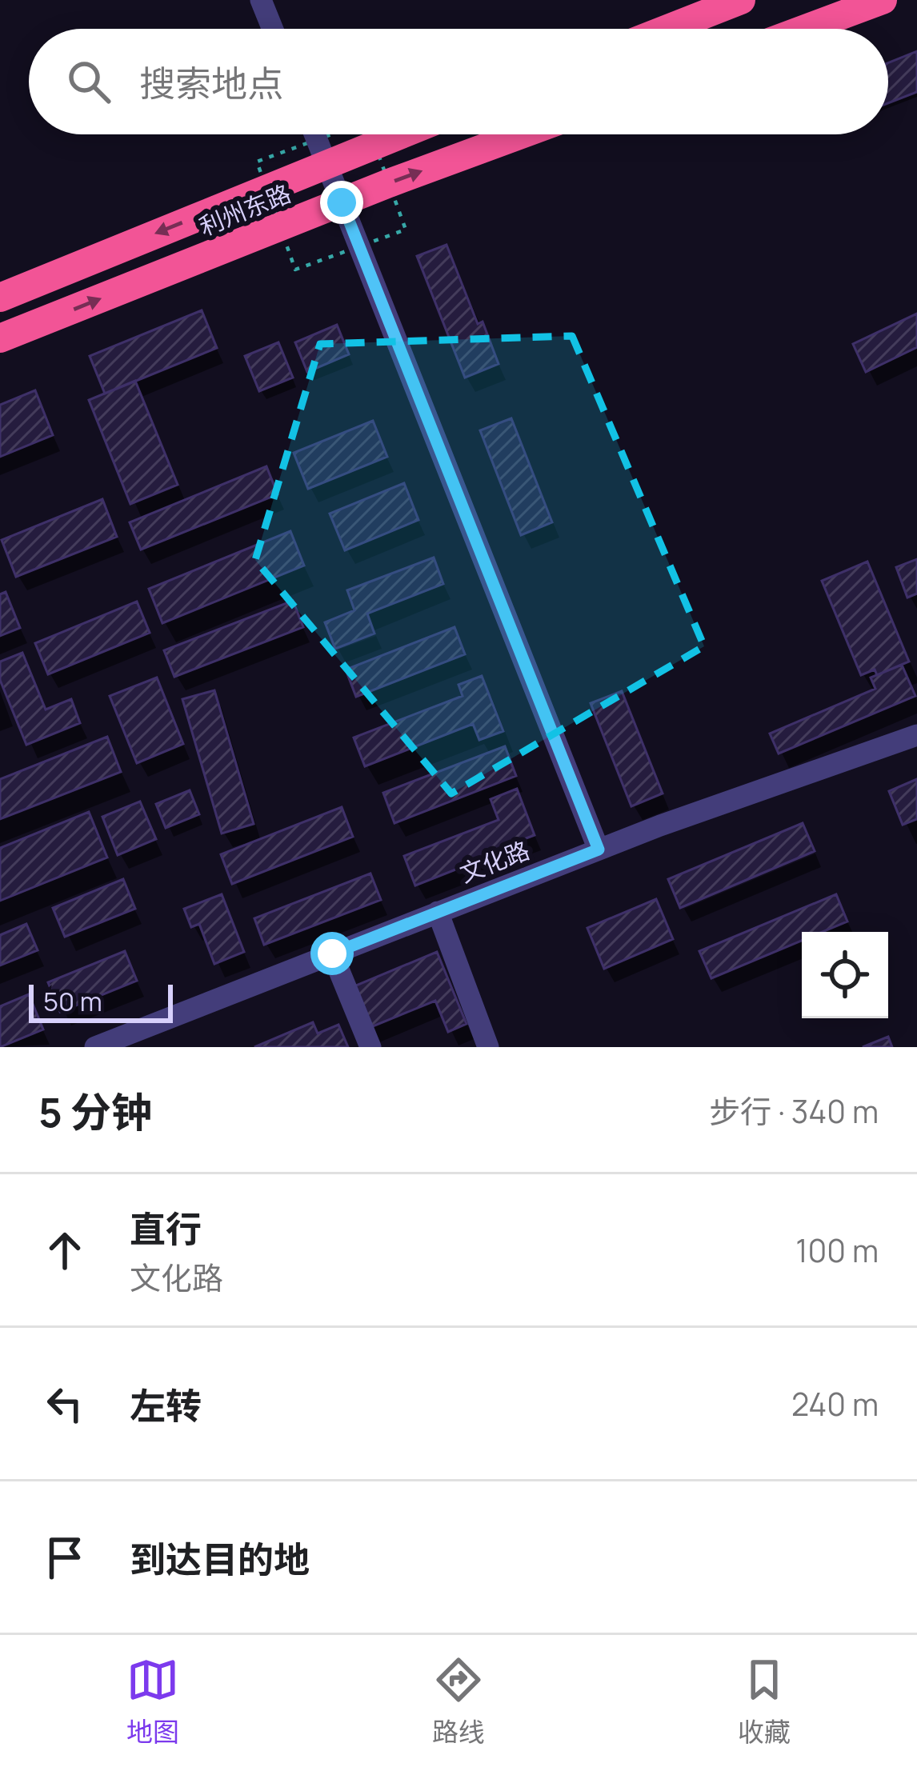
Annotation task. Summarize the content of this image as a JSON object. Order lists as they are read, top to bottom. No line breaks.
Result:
{"streets":{"highway":["利州东路"],"street":["文化路"]},"scale_bar":"50 m","page":{"search":"搜索地点","scale":"50 m","heading":["5 分钟","步行 · 340 m"],"list":[["直行","文化路","100 m"],["左转","240 m"],"到达目的地"],"nav":["地图","路线","收藏"]}}
